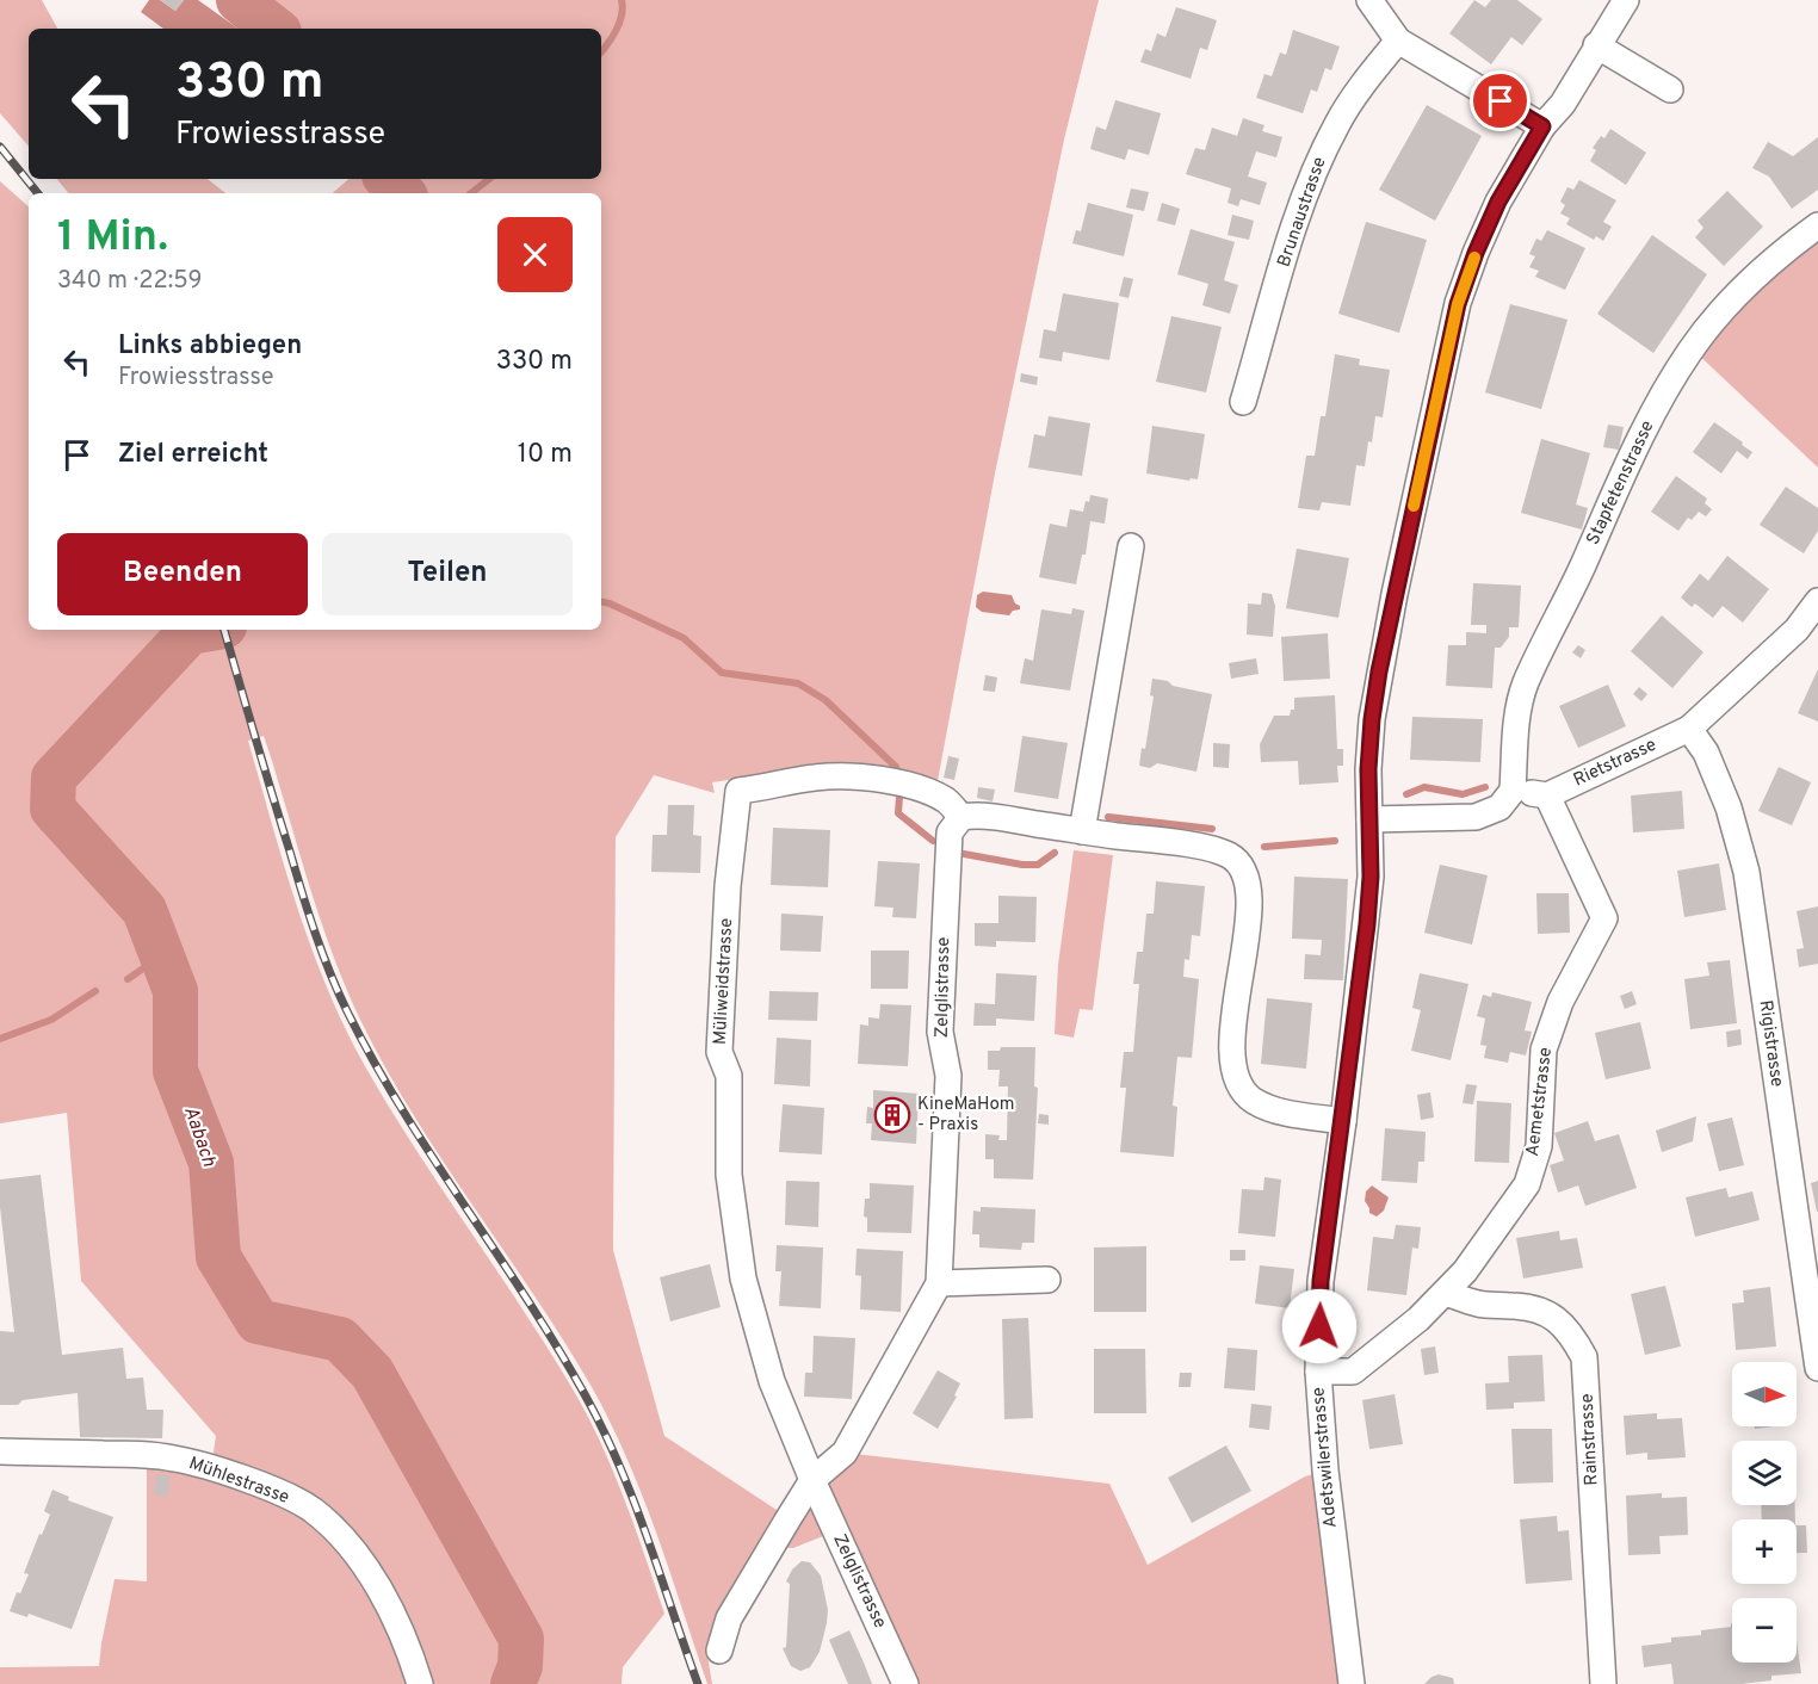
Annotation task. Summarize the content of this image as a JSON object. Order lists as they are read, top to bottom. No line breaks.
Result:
{"streets":{"street":["Brunaustrasse","Stapfetenstrasse","Rietstrasse","Müliweidstrasse","Zelglistrasse","Rigistrasse","Aemetstrasse","Rainstrasse","Adetswilerstrasse","Mühlestrasse"]},"crossings":[["Rietstrasse","Rigistrasse"],["Rietstrasse","Aemetstrasse"],["Müliweidstrasse","Zelglistrasse"],["Aemetstrasse","Rainstrasse"],["Aemetstrasse","Adetswilerstrasse"]],"water":["Aabach"],"places":{"building":["KineMaHom - Praxis"]},"north":"right","page":{"turn":["330 m","Frowiesstrasse"],"heading":["1 Min.","340 m · 22:59"],"list":[{"name":"Links abbiegen","note":"Frowiesstrasse","value":"330 m"},{"name":"Ziel erreicht","value":"10 m"}],"buttons":["Beenden","Teilen"],"map_buttons":["+","−"]}}
